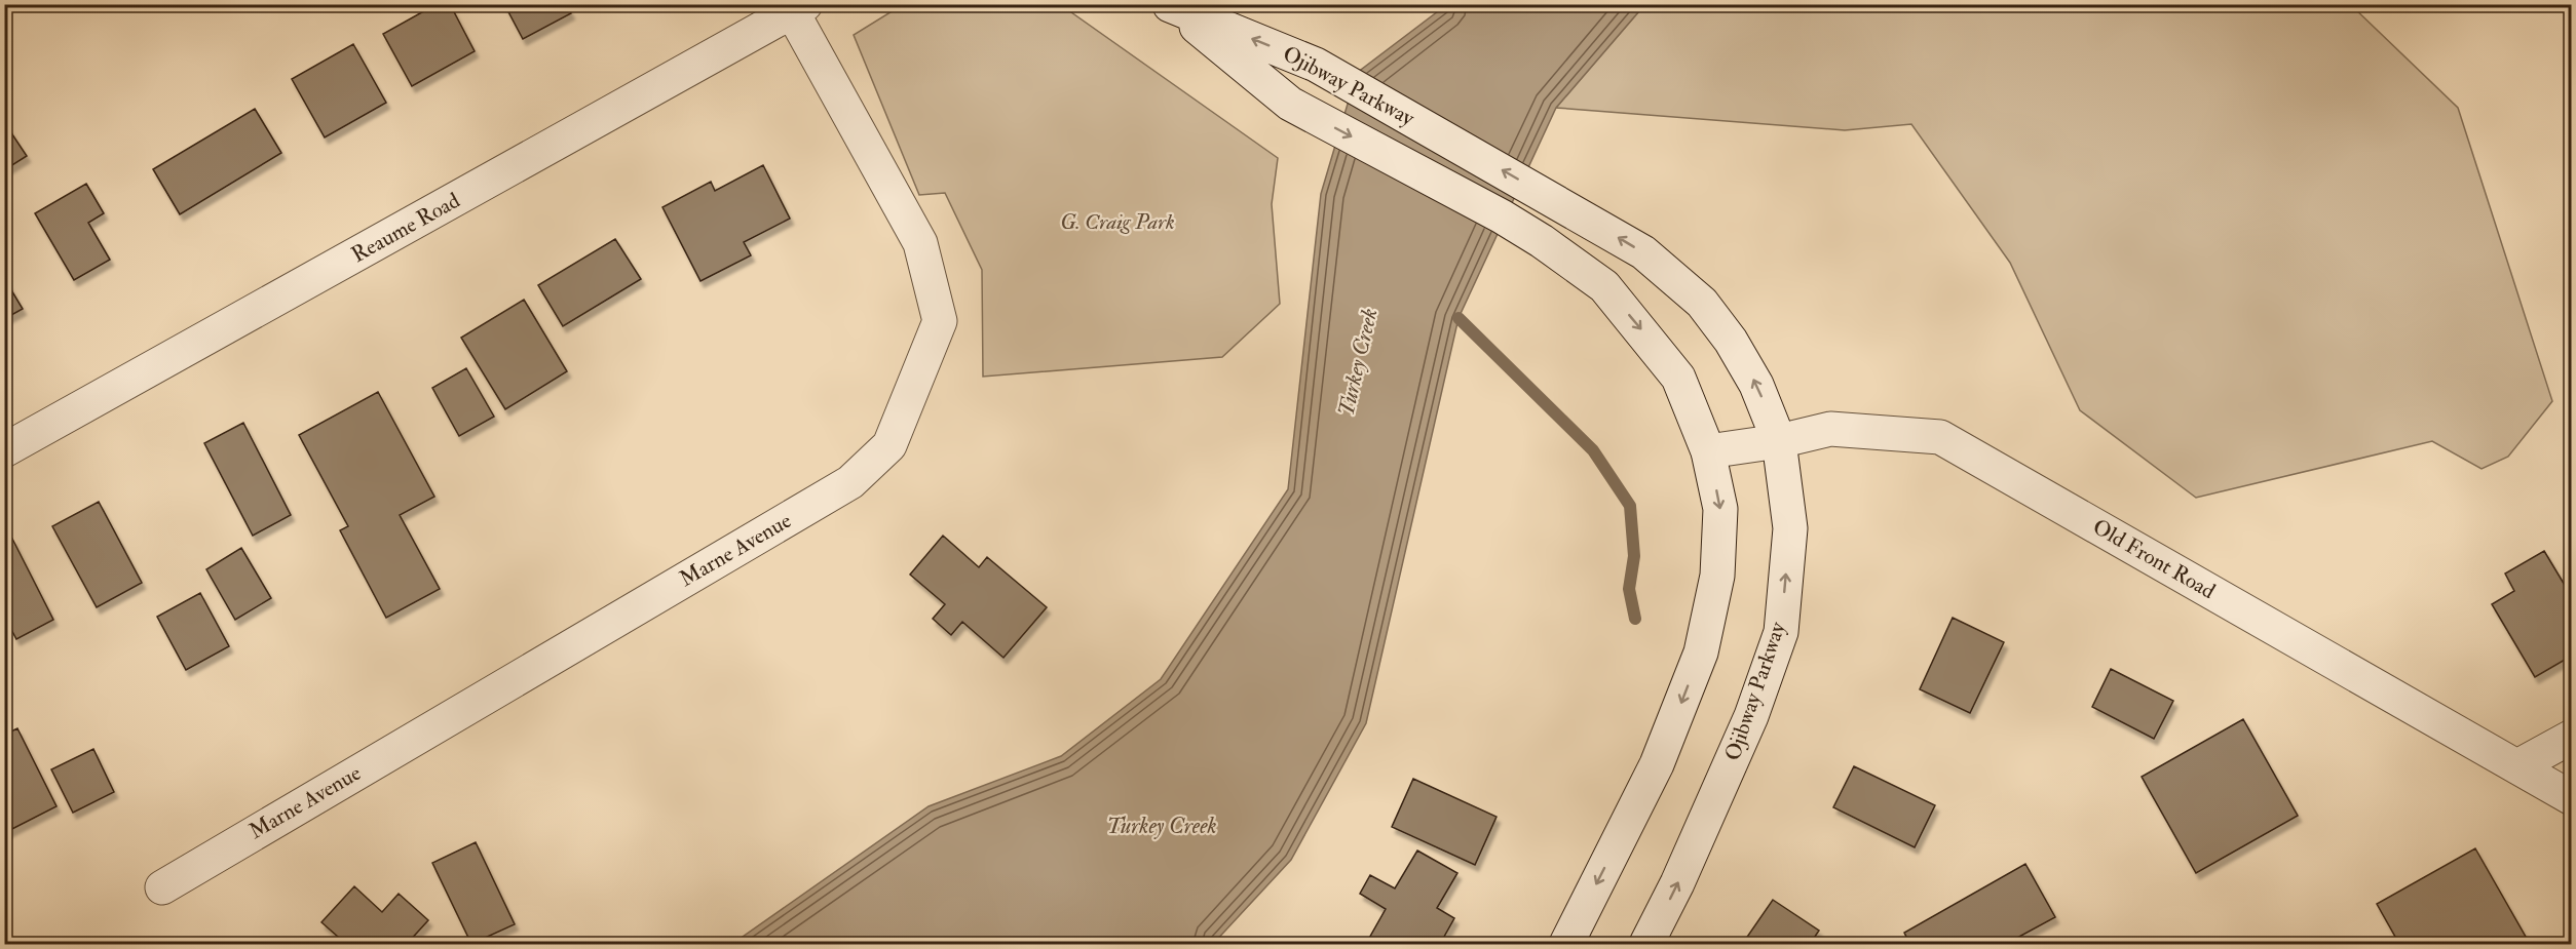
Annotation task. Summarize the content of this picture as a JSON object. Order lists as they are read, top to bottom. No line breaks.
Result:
{"streets":{"street":["Ojibway Parkway","Reaume Road","Marne Avenue","Old Front Road"]},"crossings":[["Ojibway Parkway","Old Front Road"],["Reaume Road","Marne Avenue"]],"water":["Turkey Creek"],"parks":["G. Craig Park"]}
